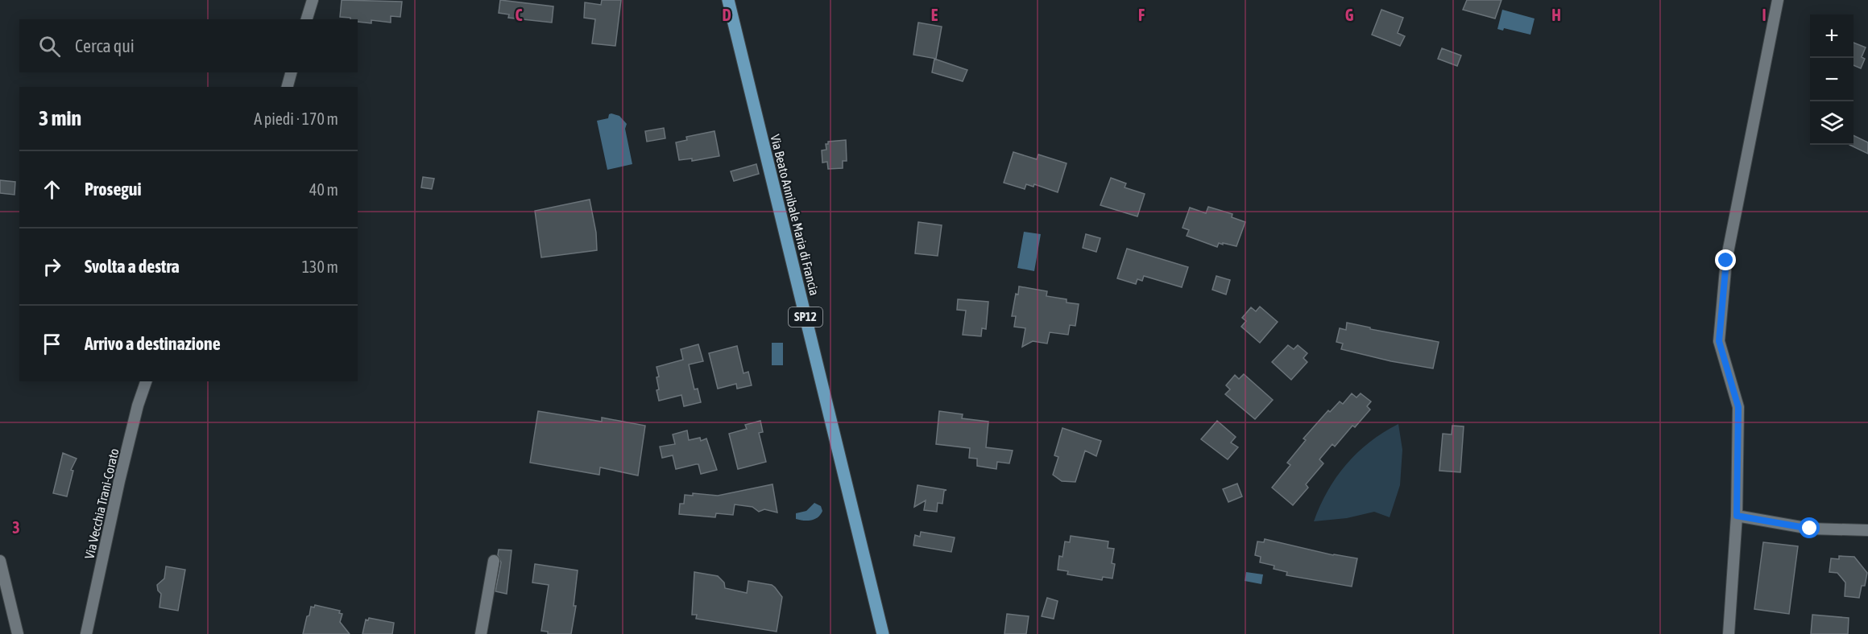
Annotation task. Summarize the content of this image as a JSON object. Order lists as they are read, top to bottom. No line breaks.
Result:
{"streets":{"main road":["Via Beato Annibale Maria di Francia","SP12"],"street":["Via Vecchia Trani-Corato"]},"page":{"map_buttons":["+","−"],"search":"Cerca qui","heading":["3 min","A piedi · 170 m"],"list":[["Prosegui","40 m"],["Svolta a destra","130 m"],"Arrivo a destinazione"]},"grid":{"columns":["C","D","E","F","G","H","I"],"rows":["3"]}}
